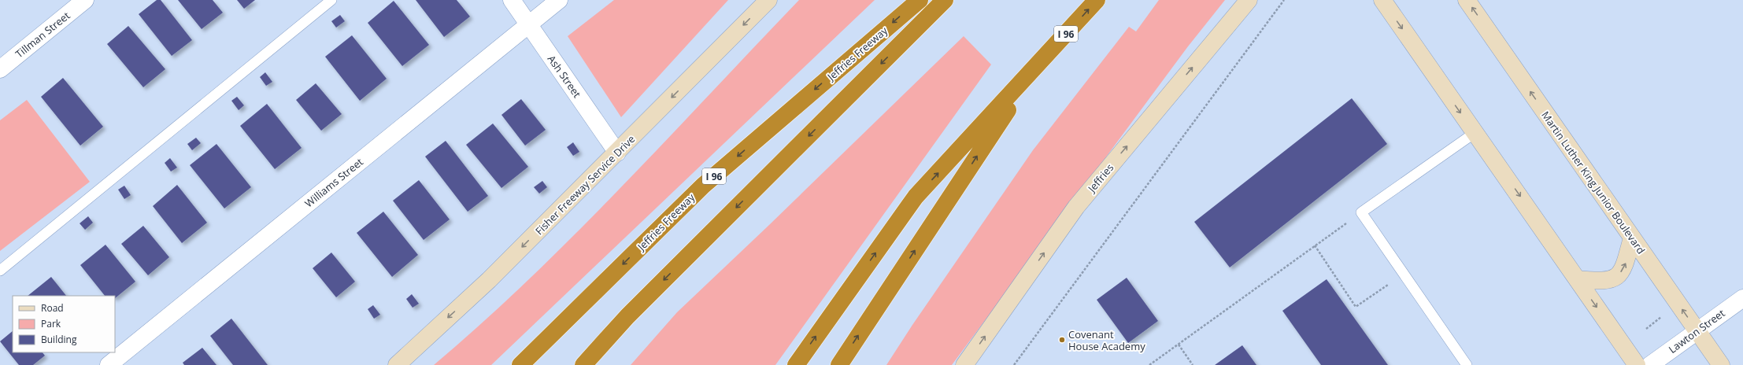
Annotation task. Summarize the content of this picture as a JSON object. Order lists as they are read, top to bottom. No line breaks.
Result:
{"streets":{"highway":["I 96","Jeffries Freeway"],"main road":["Jeffries","Martin Luther King Junior Boulevard","Fisher Freeway Service Drive"],"street":["Tillman Street","Ash Street","Williams Street","Lawton Street"]},"crossings":[["Ash Street","Williams Street"],["Ash Street","Fisher Freeway Service Drive"],["Martin Luther King Junior Boulevard","Lawton Street"]],"one_way":["Jeffries","Fisher Freeway Service Drive"],"places":["Covenant House Academy"],"legend":["Road","Park","Building"]}
